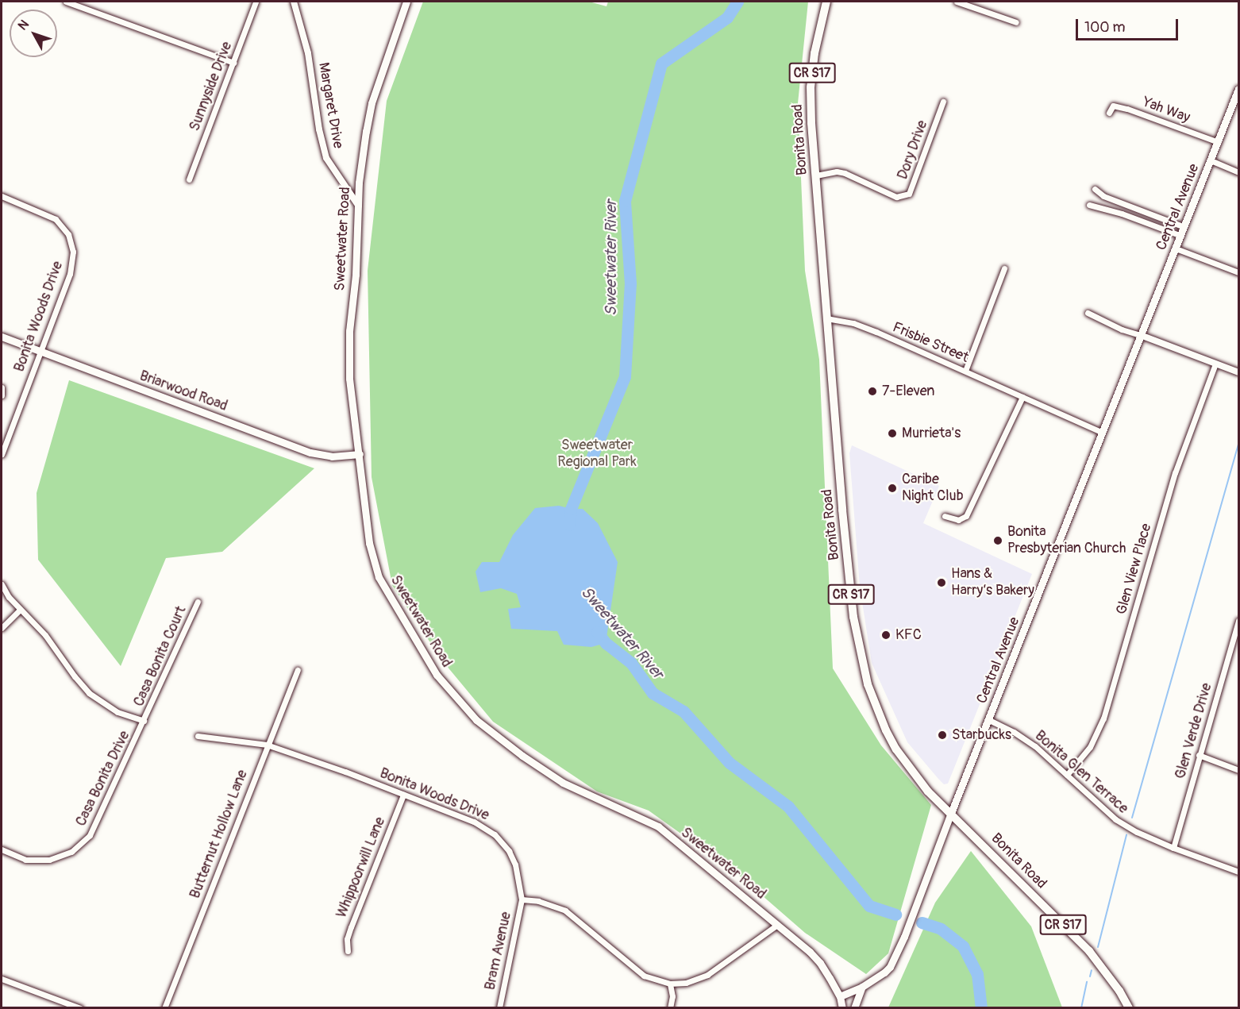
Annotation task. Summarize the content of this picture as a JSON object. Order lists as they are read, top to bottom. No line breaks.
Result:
{"streets":{"main road":["CR S17","Bonita Road","Central Avenue","Sweetwater Road","Briarwood Road"],"street":["Sunnyside Drive","Margaret Drive","Yah Way","Dory Drive","Bonita Woods Drive","Frisbie Street","Glen View Place","Casa Bonita Court","Glen Verde Drive","Bonita Glen Terrace","Casa Bonita Drive","Butternut Hollow Lane","Whippoorwill Lane","Bram Avenue"]},"crossings":[["Margaret Drive","Sweetwater Road"],["Yah Way","Central Avenue"],["Bonita Road","Dory Drive"],["Bonita Road","Central Avenue"],["Bonita Road","Frisbie Street"],["Central Avenue","Sweetwater Road"],["Central Avenue","Frisbie Street"],["Central Avenue","Bonita Glen Terrace"],["Sweetwater Road","Briarwood Road"],["Bonita Woods Drive","Briarwood Road"],["Bonita Woods Drive","Butternut Hollow Lane"],["Bonita Woods Drive","Whippoorwill Lane"],["Bonita Woods Drive","Bram Avenue"],["Glen View Place","Bonita Glen Terrace"],["Casa Bonita Court","Casa Bonita Drive"],["Glen Verde Drive","Bonita Glen Terrace"]],"water":["Sweetwater River"],"parks":["Sweetwater Regional Park"],"places":["7-Eleven","Murrieta's","Caribe Night Club","Bonita Presbyterian Church","Hans & Harry’s Bakery","KFC","Starbucks"],"scale_bar":"100 m","north":"top left"}
